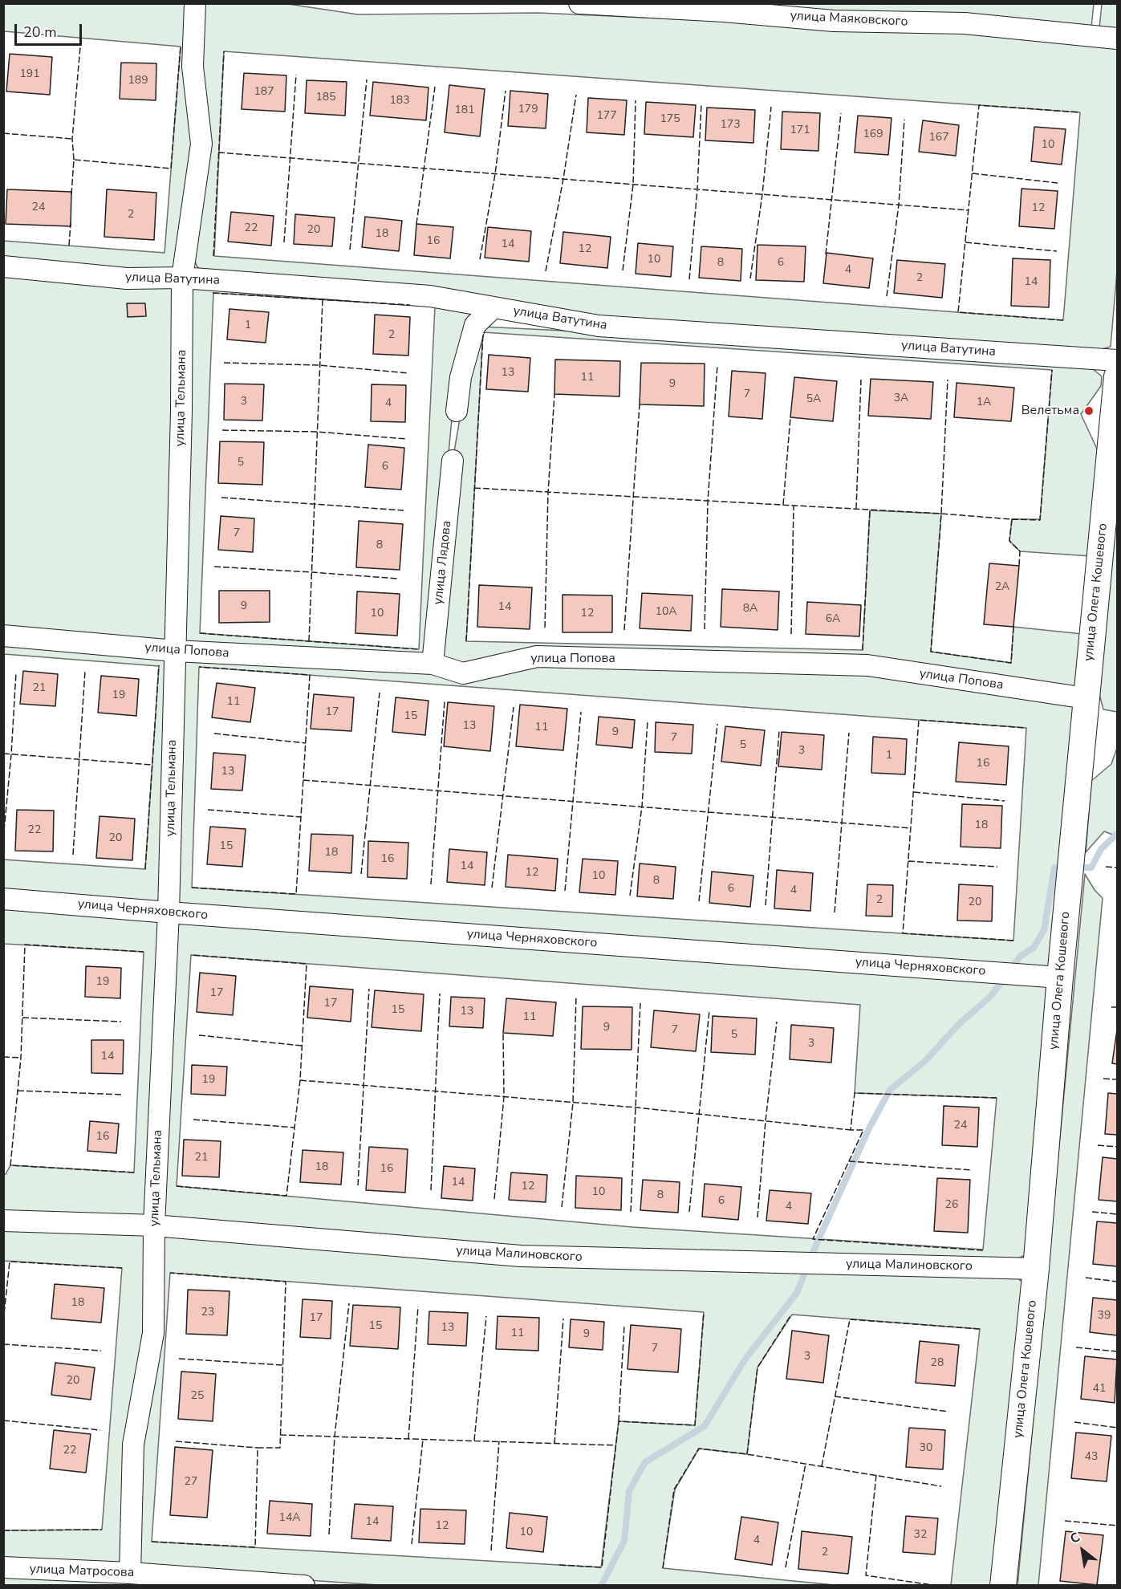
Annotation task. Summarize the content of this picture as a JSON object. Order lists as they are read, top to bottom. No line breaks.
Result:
{"streets":{"street":["улица Маяковского","улица Ватутина","улица Тельмана","улица Лядова","улица Олега Кошевого","улица Попова","улица Черняховского","улица Малиновского","улица Матросова"]},"crossings":[["улица Ватутина","улица Тельмана"],["улица Тельмана","улица Попова"],["улица Тельмана","улица Черняховского"],["улица Тельмана","улица Малиновского"],["улица Тельмана","улица Матросова"],["улица Лядова","улица Попова"],["улица Олега Кошевого","улица Попова"],["улица Олега Кошевого","улица Черняховского"],["улица Олега Кошевого","улица Малиновского"]],"places":["Велетьма"],"house_numbers":["191","189","187","185","183","179","181","177","175","173","171","169","167","10","24","12","2","22","20","18","16","14","12","10","8","6","4","2","14","1","2","13","11","9","7","3А","5А","3","1А","4","5","6","7","8","2А","9","14","8А","10А","10","12","6А","21","19","11","17","15","13","11","9","7","5","3","1","16","13","18","22","20","15","18","16","14","12","10","8","6","4","2","20","19","17","17","15","13","11","9","7","5","3","14","19","24","16","21","18","16","14","12","10","8","6","26","4","18","23","39","17","15","13","11","9","7","3","28","20","41","25","30","22","43","27","14А","14","12","10","32","4","2"],"scale_bar":"20 m","north":"top left"}
